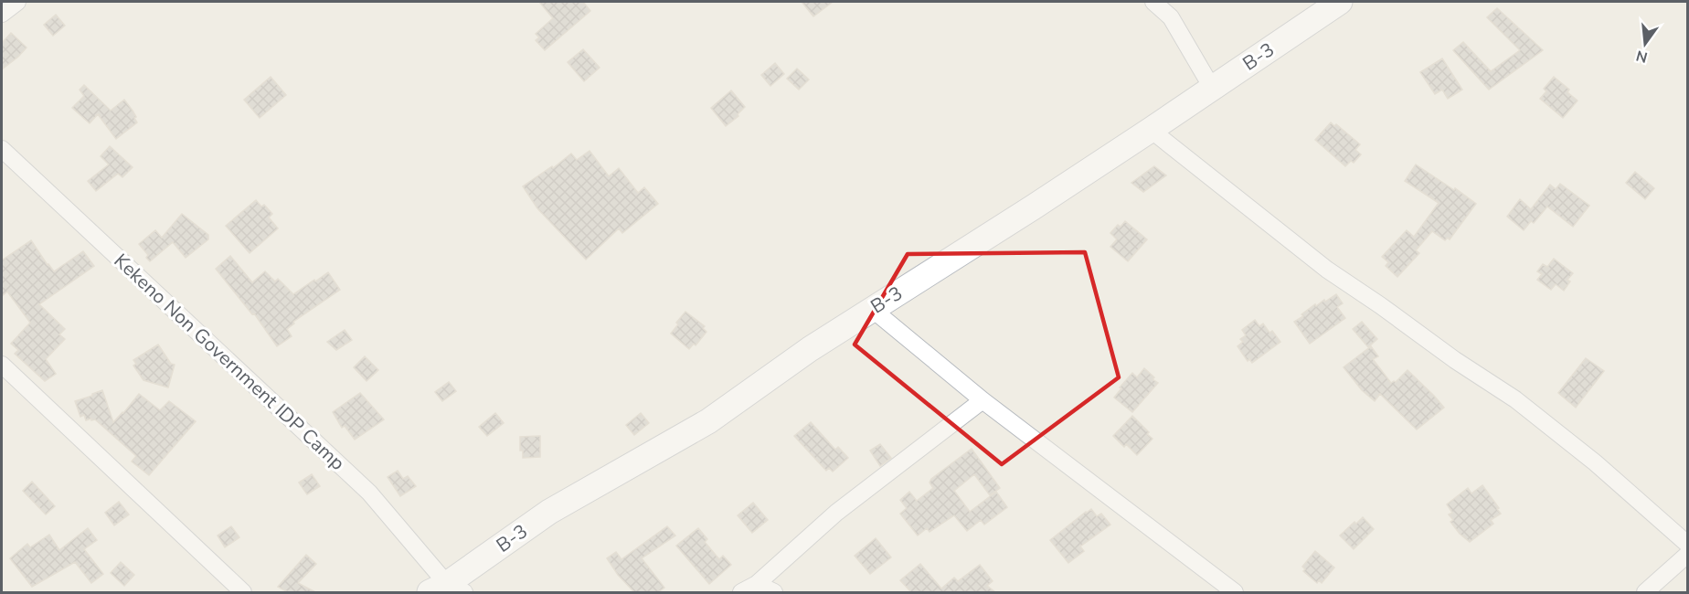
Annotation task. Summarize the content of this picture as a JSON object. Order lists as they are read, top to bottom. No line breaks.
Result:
{"streets":{"main road":["B-3"],"street":["Kekeno Non Government IDP Camp"]},"crossings":[["B-3","Kekeno Non Government IDP Camp"]],"north":"bottom"}
